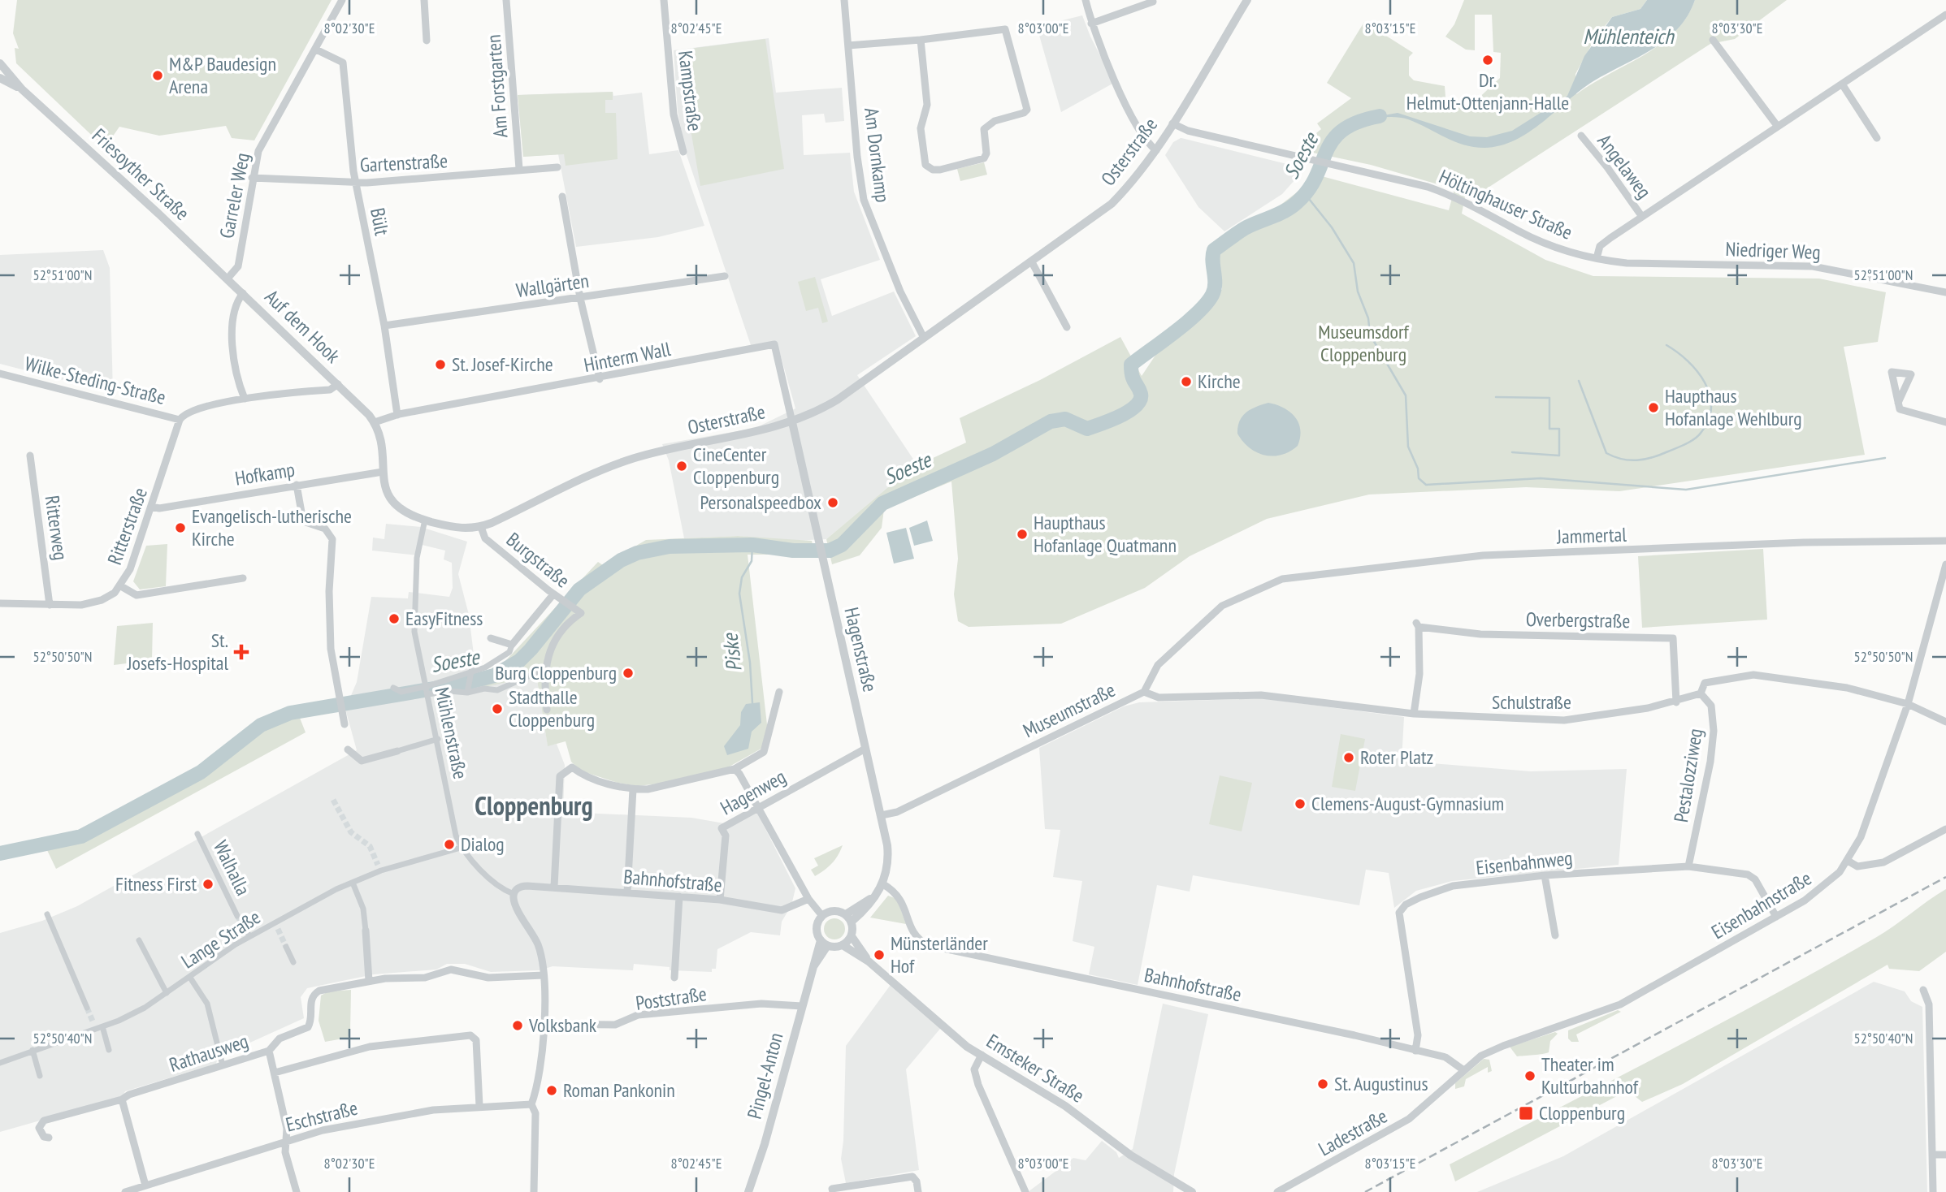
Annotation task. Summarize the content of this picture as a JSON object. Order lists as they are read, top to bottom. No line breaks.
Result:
{"streets":{"street":["Am Forstgarten","Kampstraße","Osterstraße","Am Dornkamp","Gartenstraße","Angelaweg","Friesoyther Straße","Garreler Weg","Höltinghauser Straße","Bült","Niedriger Weg","Wallgärten","Auf dem Hook","Hinterm Wall","Wilke-Steding-Straße","Hofkamp","Ritterstraße","Ritterweg","Jammertal","Burgstraße","Overbergstraße","Hagenstraße","Schulstraße","Museumstraße","Mühlenstraße","Pestalozziweg","Hagenweg","Eisenbahnweg","Walhalla","Bahnhofstraße","Eisenbahnstraße","Lange Straße","Poststraße","Rathausweg","Emsteker Straße","Pingel-Anton","Eschstraße","Ladestraße"]},"crossings":[["Am Forstgarten","Gartenstraße"],["Osterstraße","Am Dornkamp"],["Osterstraße","Höltinghauser Straße"],["Osterstraße","Hinterm Wall"],["Osterstraße","Hofkamp"],["Osterstraße","Burgstraße"],["Osterstraße","Hagenstraße"],["Osterstraße","Mühlenstraße"],["Gartenstraße","Garreler Weg"],["Gartenstraße","Bült"],["Friesoyther Straße","Garreler Weg"],["Friesoyther Straße","Auf dem Hook"],["Garreler Weg","Bült"],["Höltinghauser Straße","Niedriger Weg"],["Bült","Wallgärten"],["Bült","Hinterm Wall"],["Auf dem Hook","Hinterm Wall"],["Auf dem Hook","Wilke-Steding-Straße"],["Hinterm Wall","Hagenstraße"],["Wilke-Steding-Straße","Ritterstraße"],["Hofkamp","Ritterstraße"],["Ritterstraße","Ritterweg"],["Jammertal","Museumstraße"],["Overbergstraße","Schulstraße"],["Hagenstraße","Museumstraße"],["Hagenstraße","Hagenweg"],["Hagenstraße","Bahnhofstraße"],["Hagenstraße","Emsteker Straße"],["Hagenstraße","Pingel-Anton"],["Schulstraße","Museumstraße"],["Schulstraße","Pestalozziweg"],["Schulstraße","Eisenbahnstraße"],["Mühlenstraße","Bahnhofstraße"],["Mühlenstraße","Lange Straße"],["Pestalozziweg","Eisenbahnweg"],["Hagenweg","Bahnhofstraße"],["Eisenbahnweg","Bahnhofstraße"],["Eisenbahnweg","Eisenbahnstraße"],["Bahnhofstraße","Eisenbahnstraße"],["Bahnhofstraße","Ladestraße"],["Eisenbahnstraße","Ladestraße"],["Poststraße","Pingel-Anton"],["Emsteker Straße","Pingel-Anton"]],"districts":["Cloppenburg"],"water":["Mühlenteich","Soeste","Piske"],"parks":["Museumsdorf Cloppenburg"],"places":{"other":["Dr. Helmut-Ottenjann-Halle","M&P Baudesign Arena","St. Josef-Kirche","Kirche","Haupthaus Hofanlage Wehlburg","CineCenter Cloppenburg","Personalspeedbox","Evangelisch-lutherische Kirche","Haupthaus Hofanlage Quatmann","EasyFitness","Burg Cloppenburg","Stadthalle Cloppenburg","Roter Platz","Clemens-August-Gymnasium","Dialog","Fitness First","Münsterländer Hof","Volksbank","Theater im Kulturbahnhof","St. Augustinus","Roman Pankonin"],"health":["St. Josefs-Hospital"],"transit":["Cloppenburg"]},"coordinates":["8°02'30\"E","8°02'45\"E","8°03'00\"E","8°03'15\"E","8°03'30\"E","52°51'00\"N","52°50'50\"N","52°50'40\"N"]}
